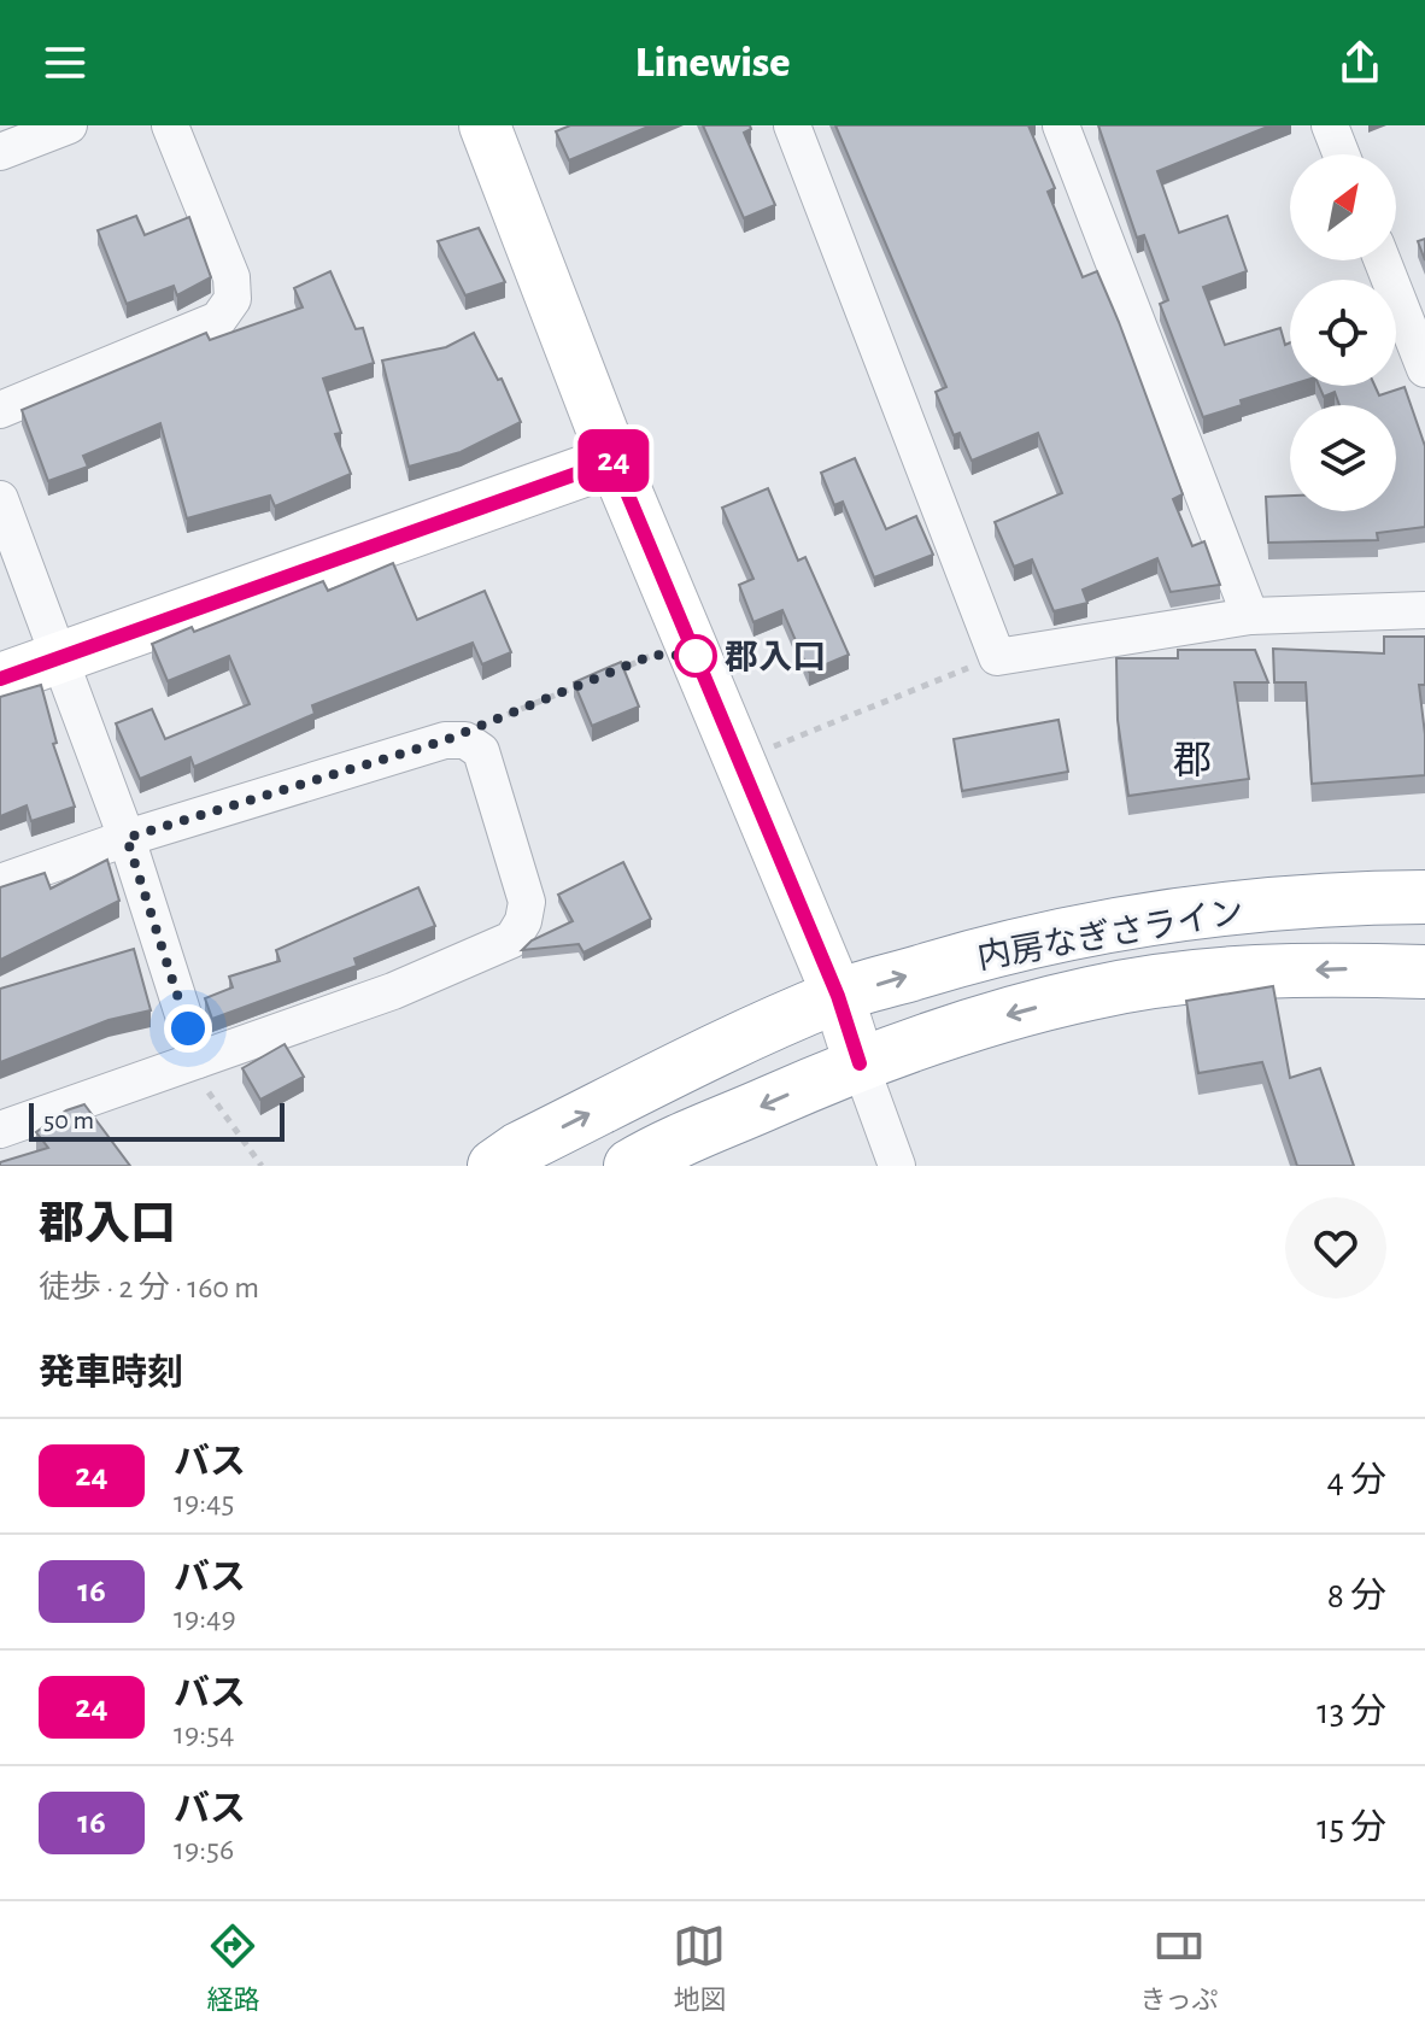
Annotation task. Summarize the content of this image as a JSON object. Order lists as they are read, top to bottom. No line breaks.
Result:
{"streets":{"highway":["内房なぎさライン"]},"districts":["郡"],"places":["郡入口"],"lines":["bus line 24"],"scale_bar":"50 m","north":"top right","page":{"header":"Linewise","on_map":"24","scale":"50 m","heading":[["郡入口","徒歩 · 2 分 · 160 m"],"発車時刻"],"list":[{"mark":"24","name":"バス","note":"19:45","value":"4 分"},{"mark":"16","name":"バス","note":"19:49","value":"8 分"},{"mark":"24","name":"バス","note":"19:54","value":"13 分"},{"mark":"16","name":"バス","note":"19:56","value":"15 分"}],"tabs":["経路","地図","きっぷ"]}}
